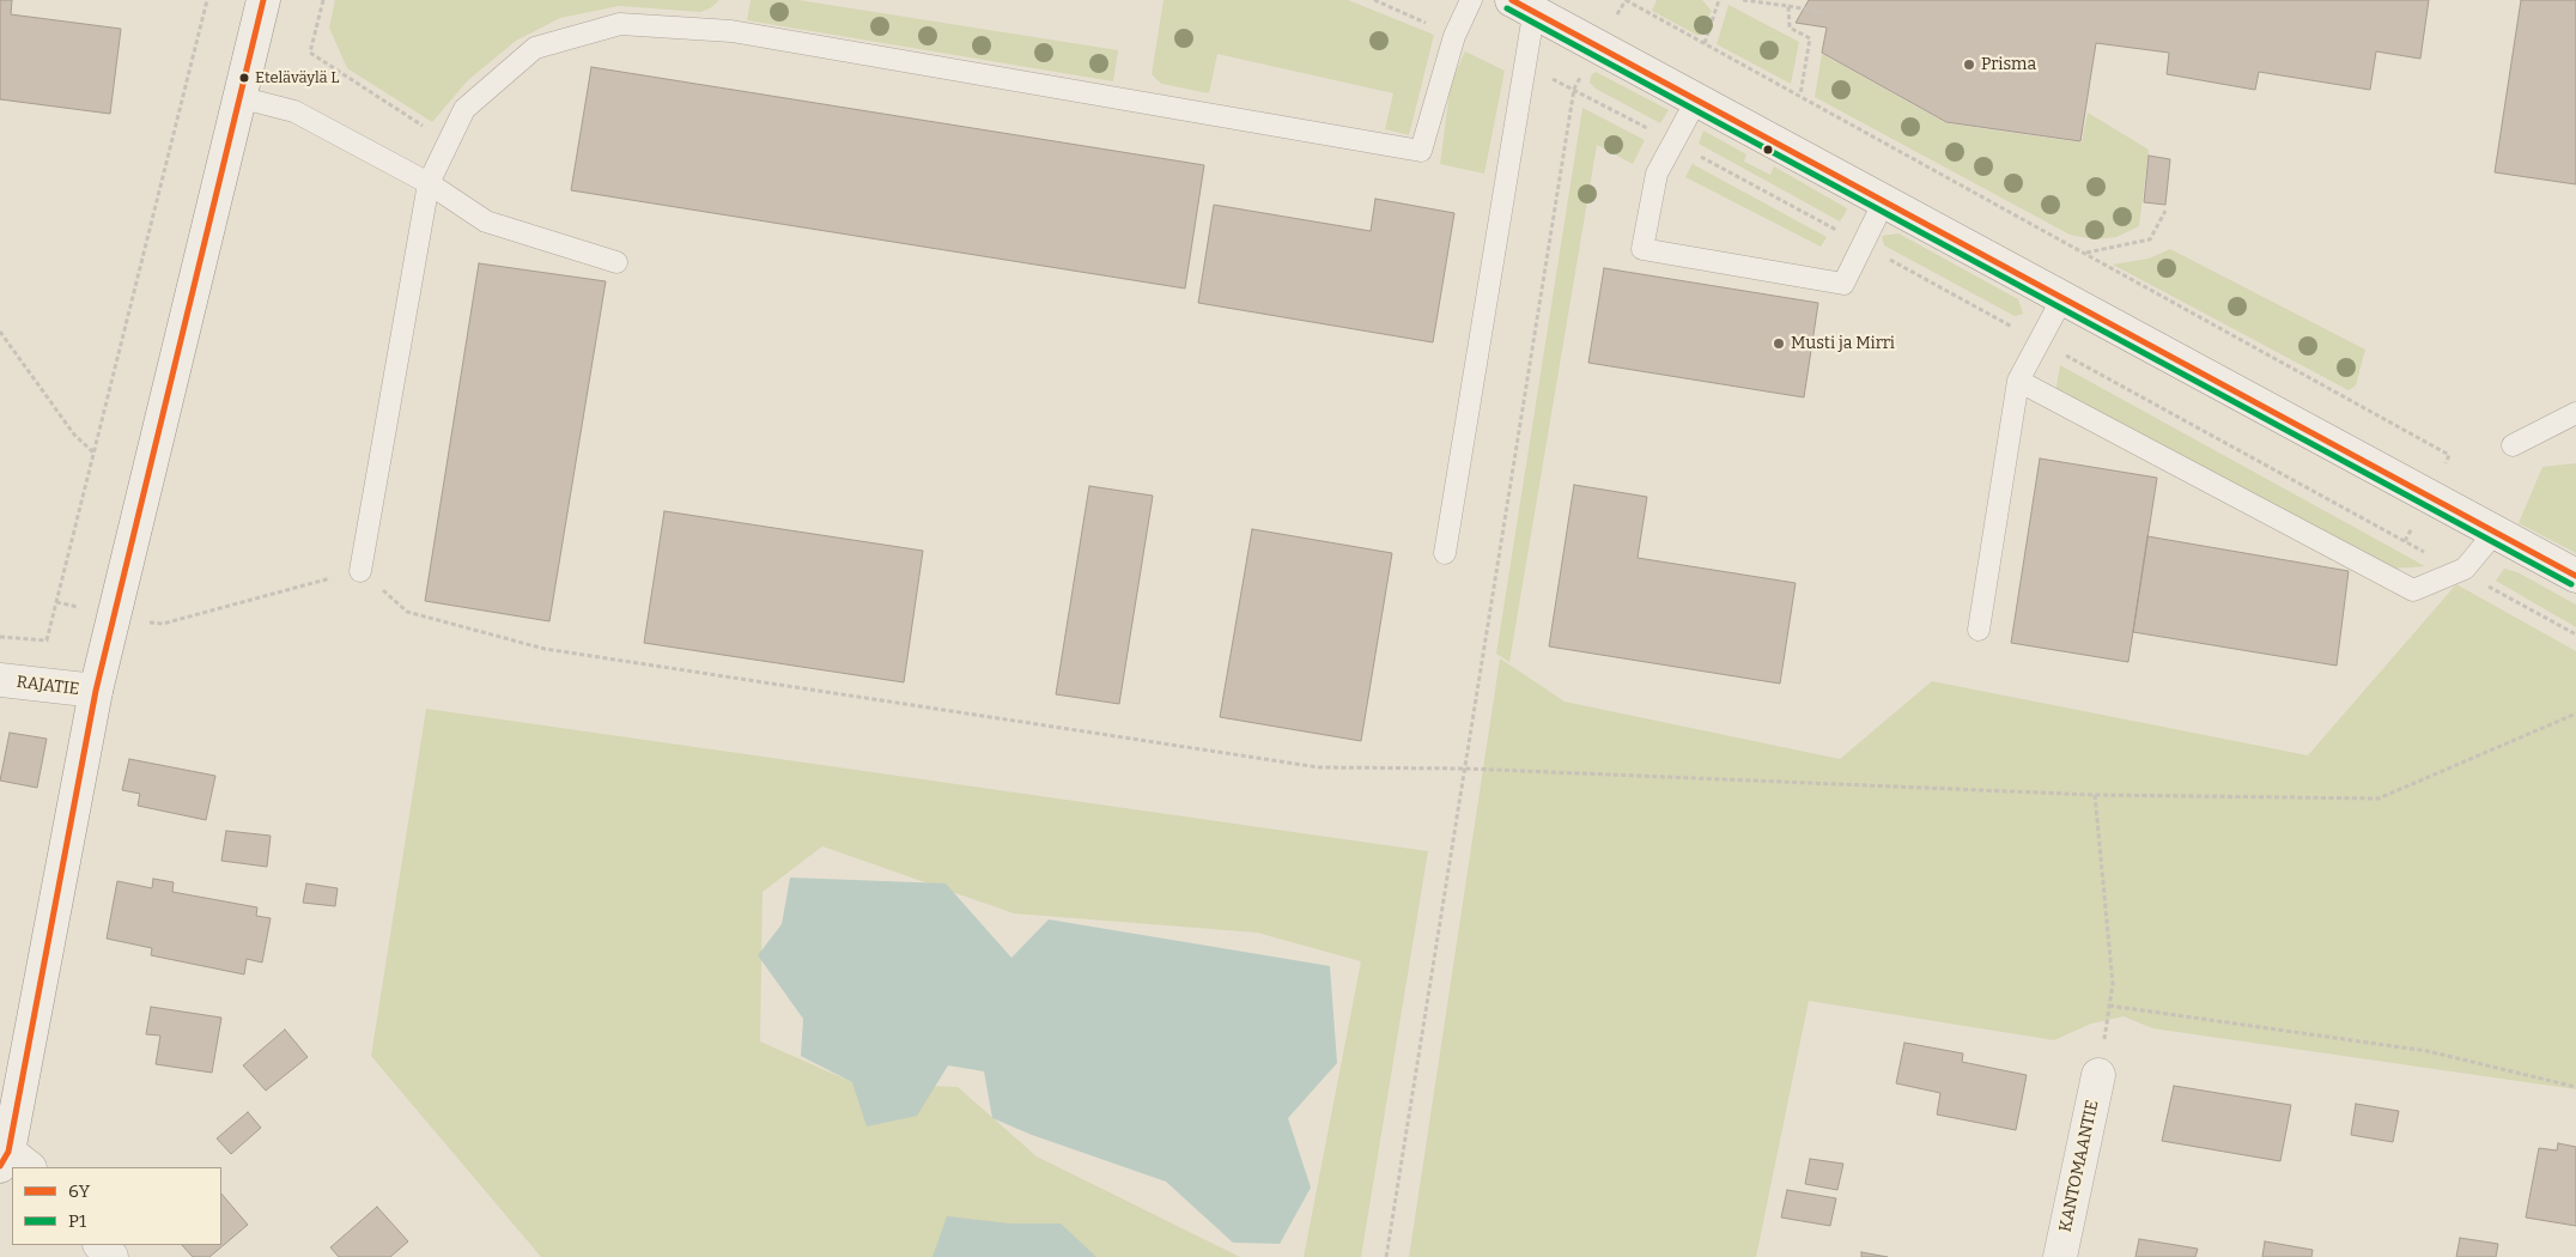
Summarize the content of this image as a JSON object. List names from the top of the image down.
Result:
{
  "streets": {
    "main road": ["RAJATIE", "KANTOMAANTIE"]
  },
  "places": ["Prisma", "Eteläväylä L", "Musti ja Mirri"],
  "lines": ["transit line 6Y", "transit line P1"],
  "legend": ["6Y", "P1"]
}
